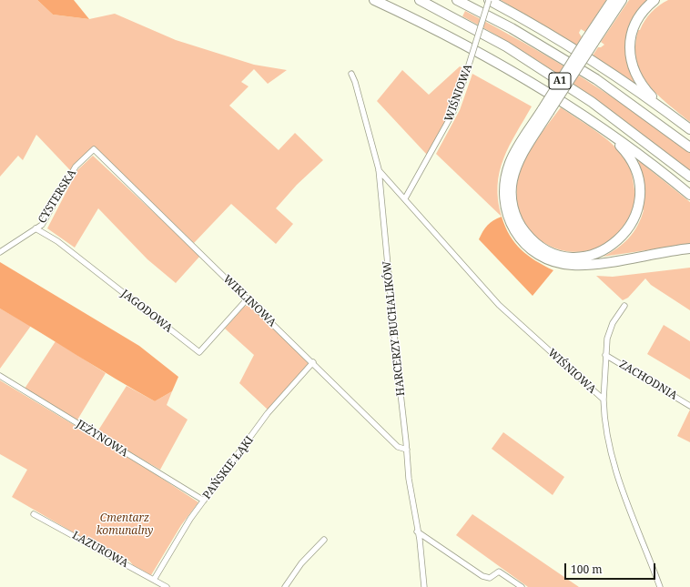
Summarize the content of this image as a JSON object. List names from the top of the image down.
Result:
{
  "streets": {
    "highway": ["A1"],
    "street": [
      "WIŚNIOWA",
      "CYSTERSKA",
      "WIKLINOWA",
      "JAGODOWA",
      "HARCERZY BUCHALIKÓW",
      "ZACHODNIA",
      "JEŻYNOWA",
      "PAŃSKIE ŁĄKI",
      "LAZUROWA"
    ]
  },
  "crossings": [
    ["WIŚNIOWA", "HARCERZY BUCHALIKÓW"],
    ["CYSTERSKA", "WIKLINOWA"],
    ["CYSTERSKA", "JAGODOWA"],
    ["WIKLINOWA", "JAGODOWA"],
    ["WIKLINOWA", "HARCERZY BUCHALIKÓW"],
    ["WIKLINOWA", "PAŃSKIE ŁĄKI"],
    ["JEŻYNOWA", "PAŃSKIE ŁĄKI"],
    ["PAŃSKIE ŁĄKI", "LAZUROWA"]
  ],
  "parks": ["Cmentarz komunalny"],
  "scale_bar": "100 m"
}
